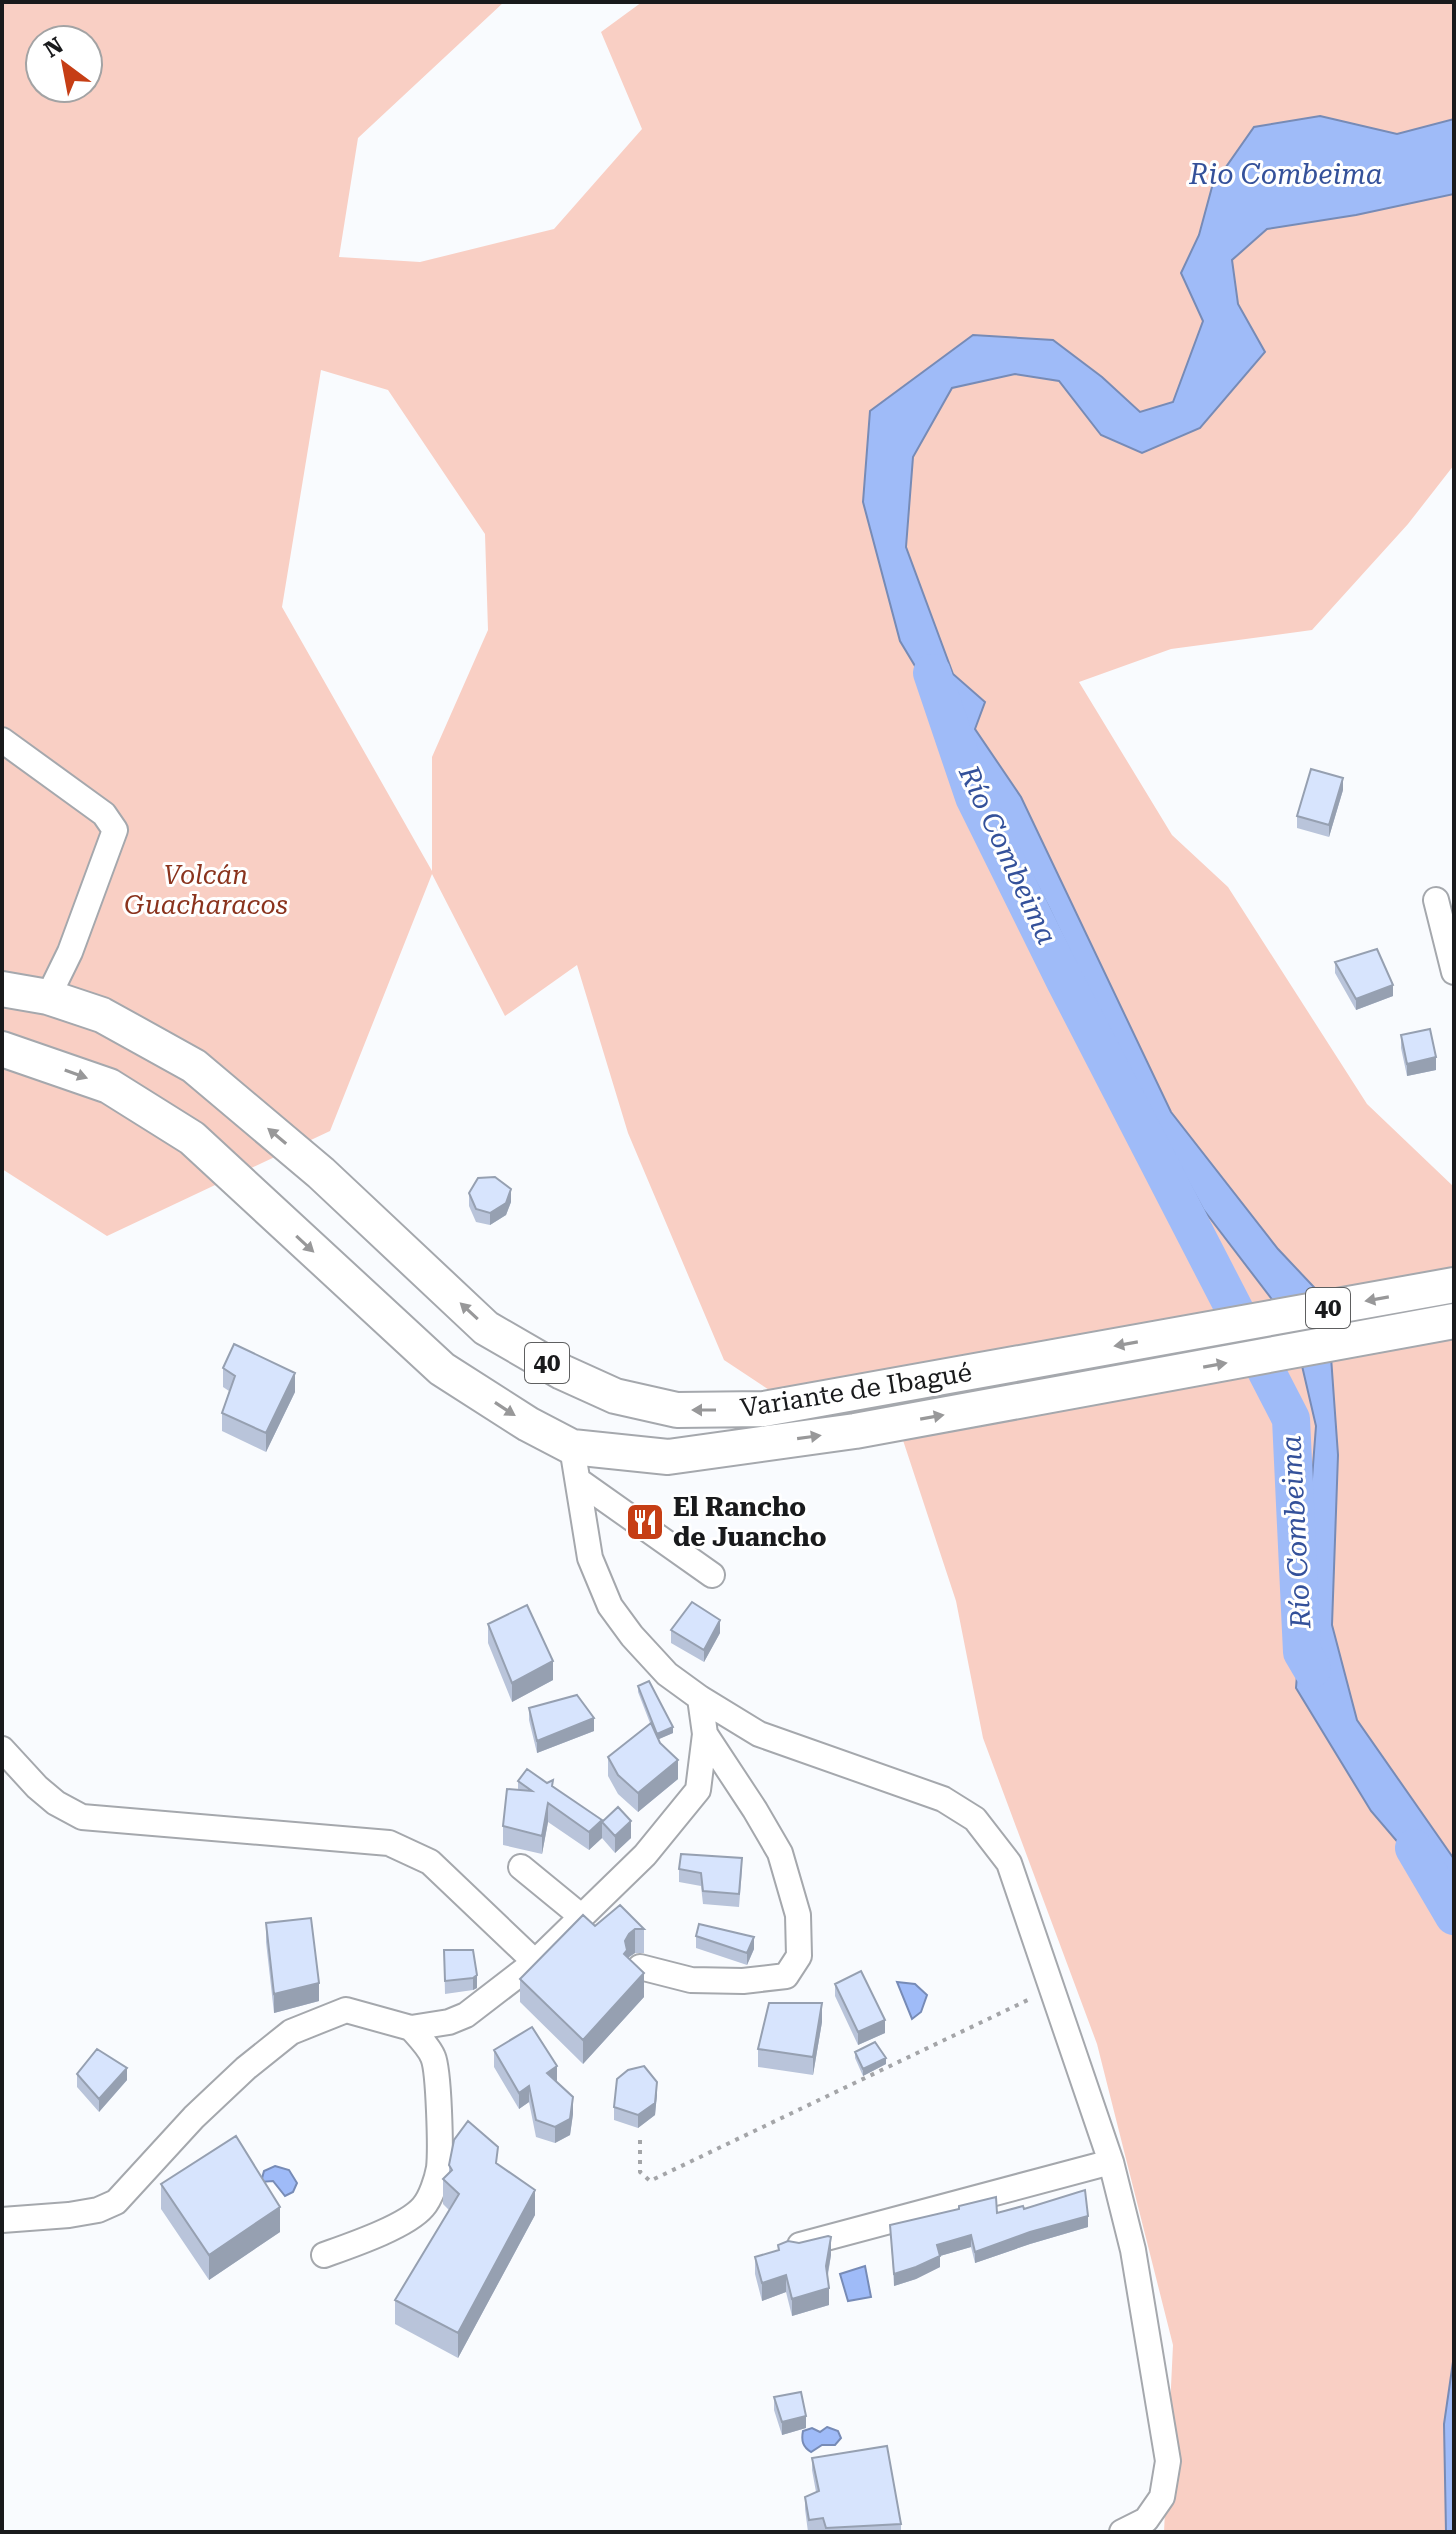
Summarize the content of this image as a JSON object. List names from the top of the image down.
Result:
{
  "streets": {
    "highway": ["40", "Variante de Ibagué"]
  },
  "water": ["Rio Combeima", "Río Combeima"],
  "parks": ["Volcán Guacharacos"],
  "places": {
    "restaurant": ["El Rancho de Juancho"]
  },
  "north": "top left"
}
